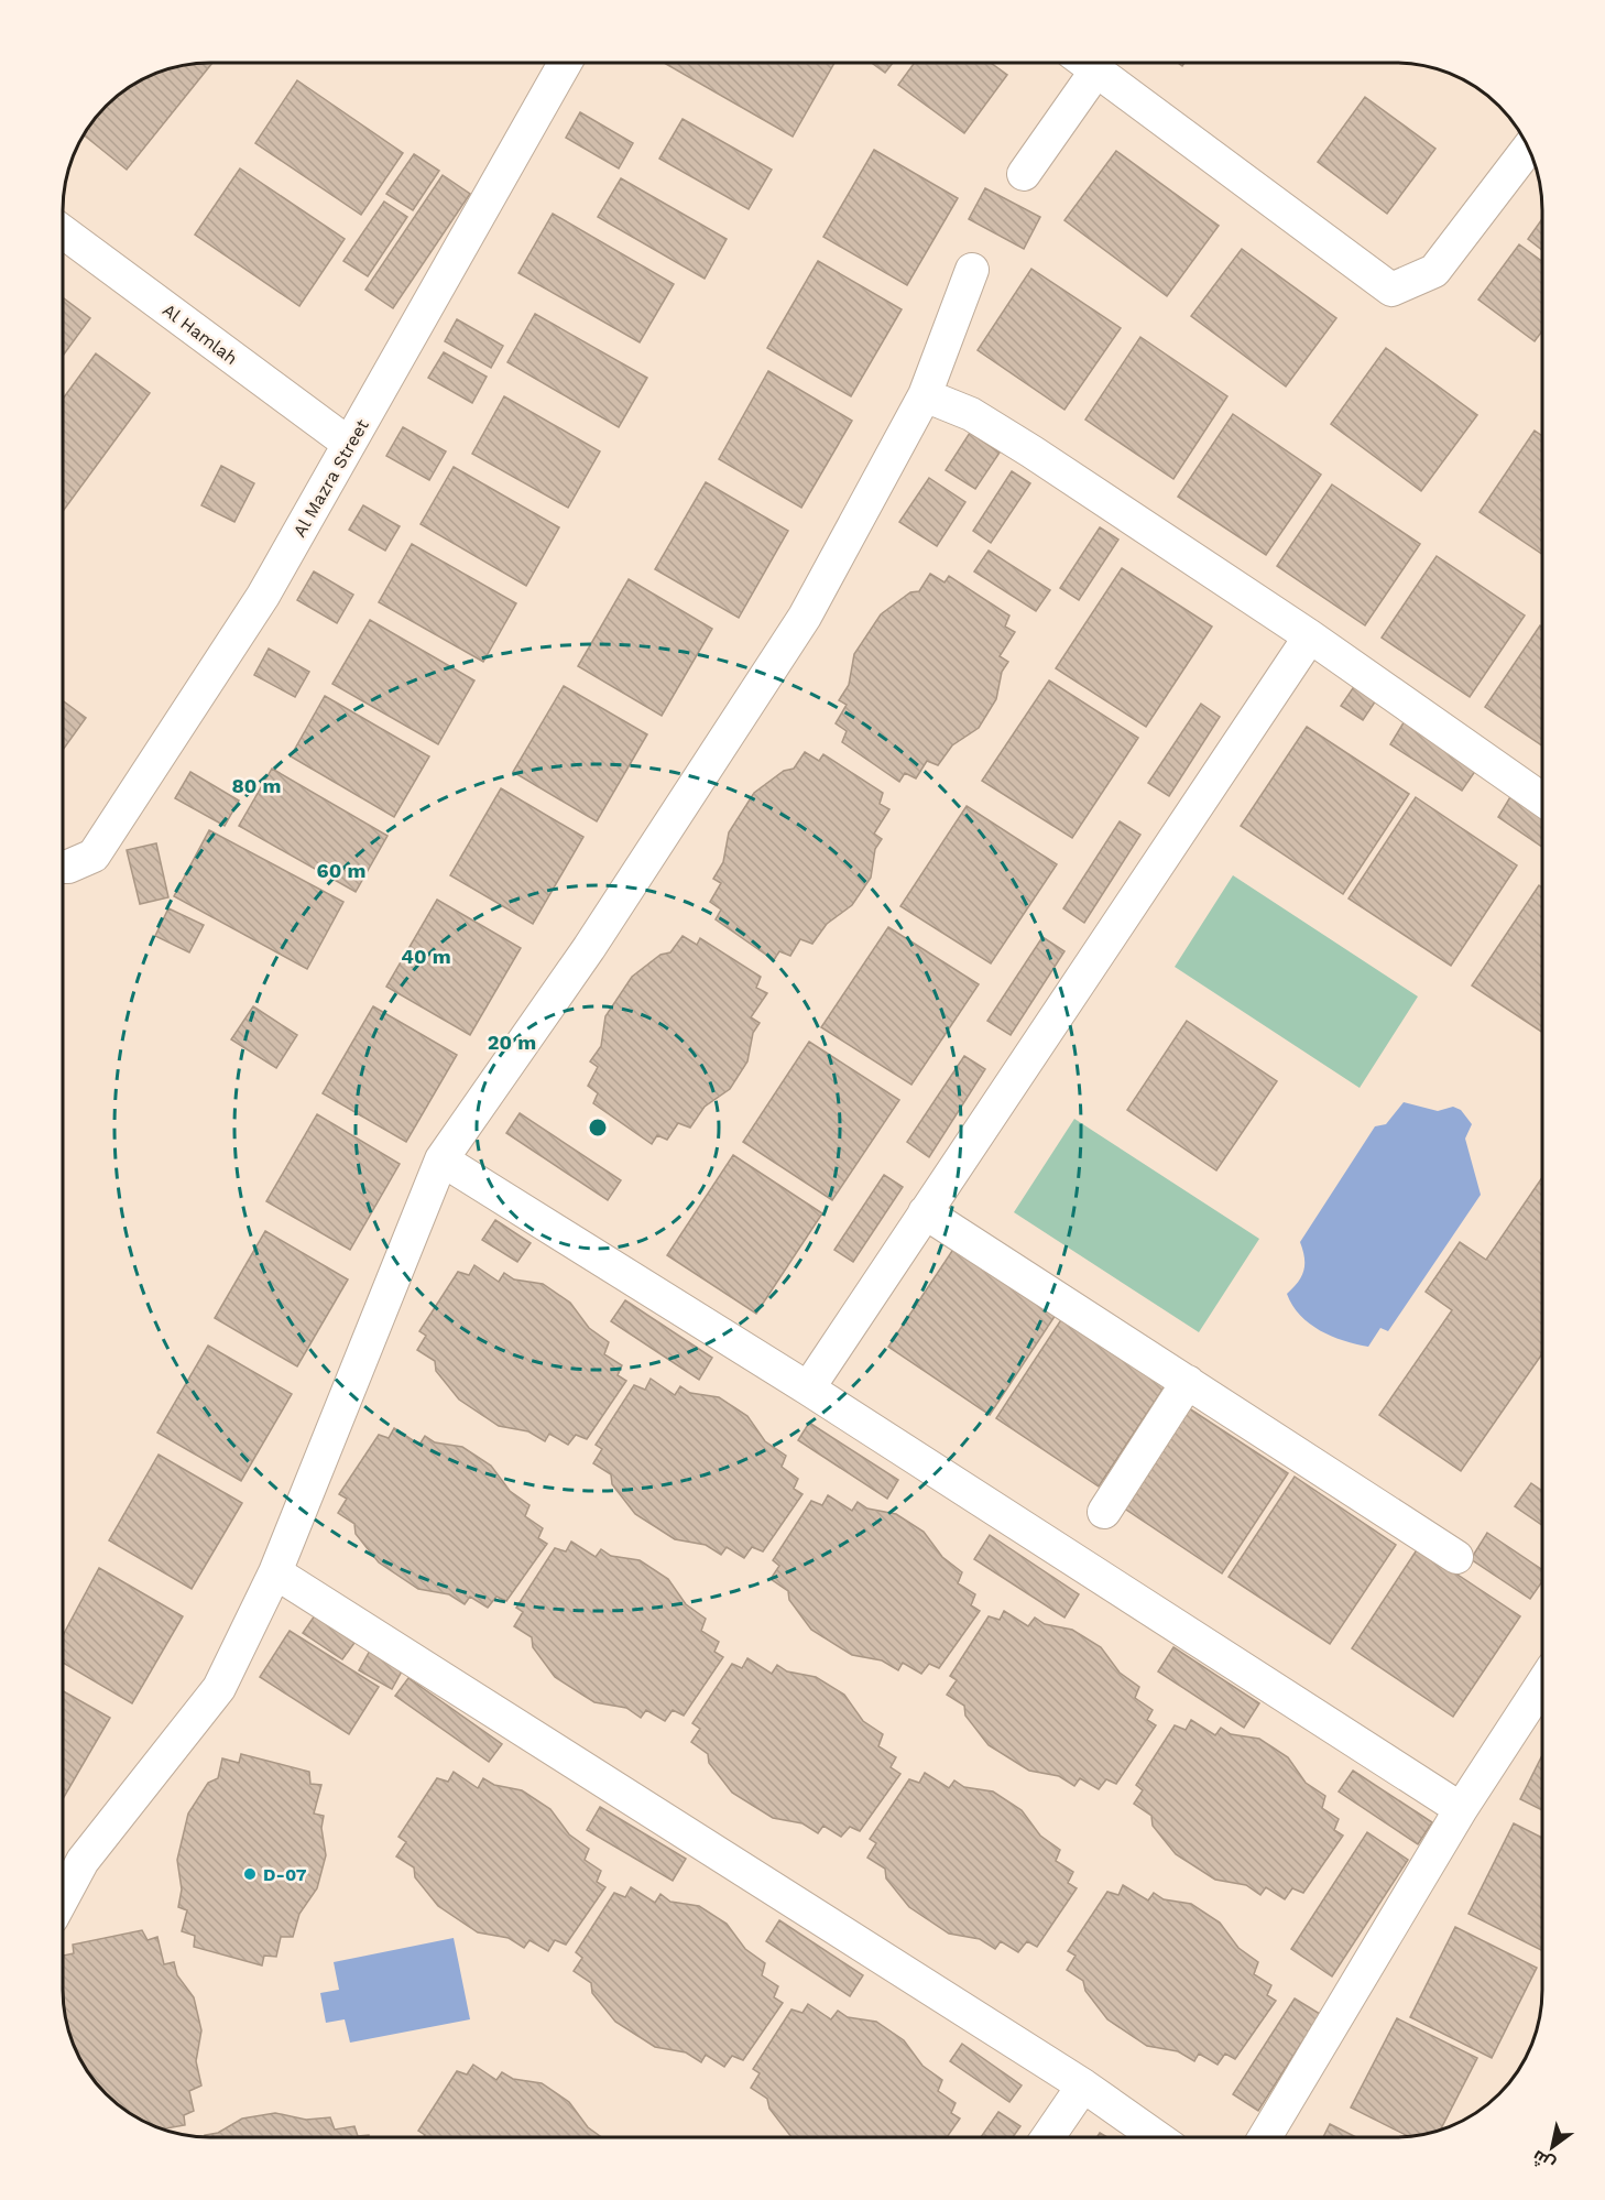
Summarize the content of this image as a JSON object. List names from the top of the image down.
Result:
{
  "streets": {
    "street": ["Al Hamlah", "Al Mazra Street"]
  },
  "crossings": [
    ["Al Hamlah", "Al Mazra Street"]
  ],
  "places": ["D-07"],
  "north": "bottom left",
  "rings": [
    "80 m",
    "60 m",
    "40 m",
    "20 m"
  ]
}
